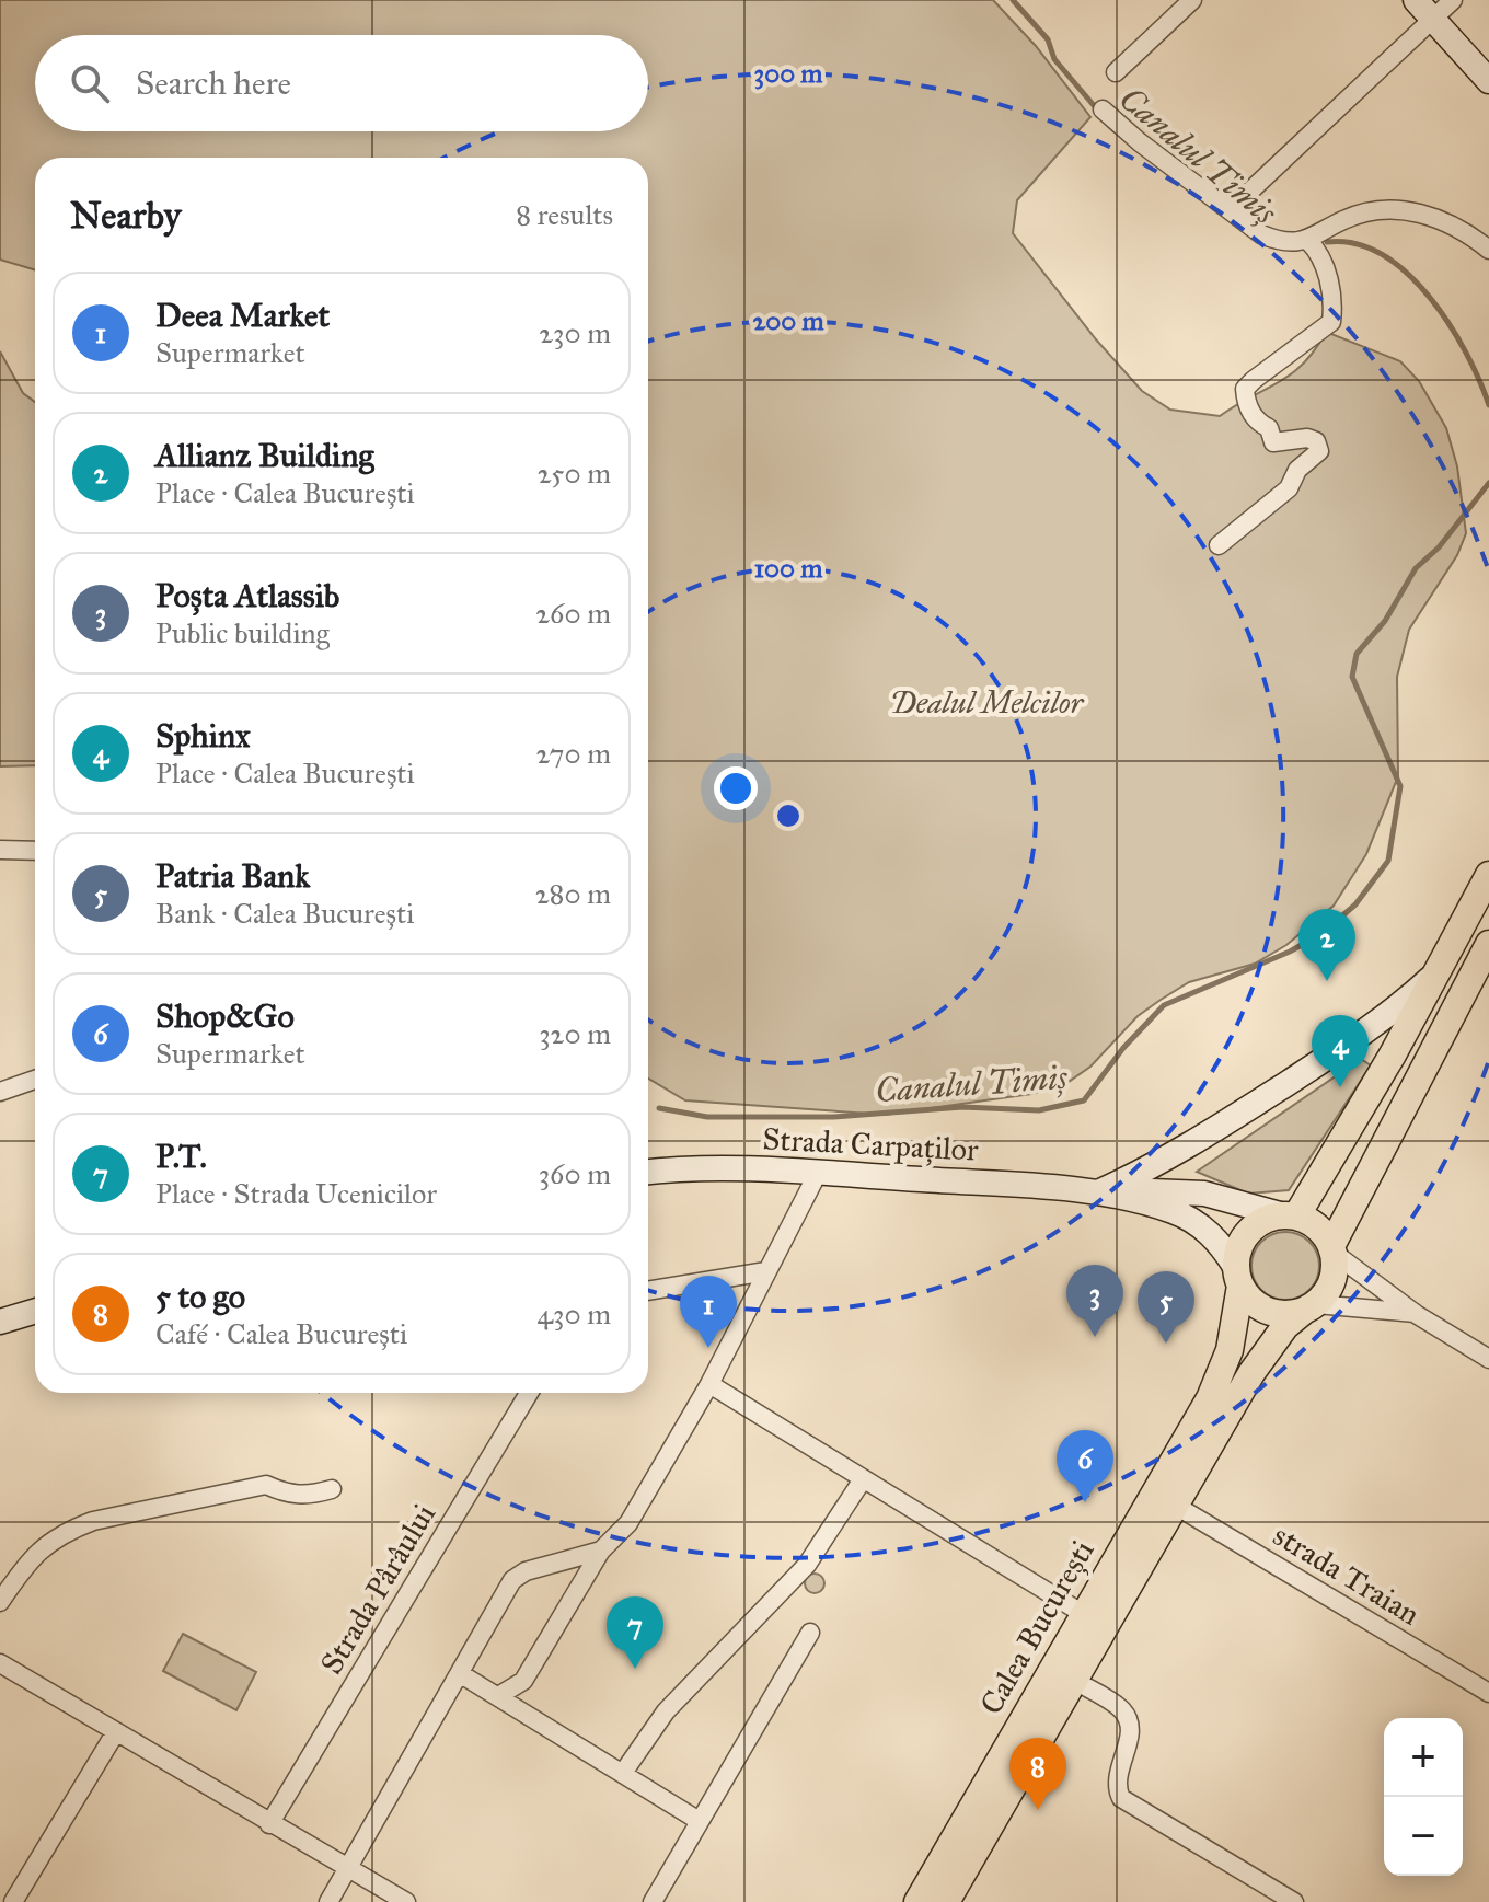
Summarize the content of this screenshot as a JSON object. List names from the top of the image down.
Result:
{
  "streets": {
    "main road": ["Strada Carpaților", "Calea București"],
    "street": ["strada Traian", "Strada Pârâului"]
  },
  "crossings": [
    ["Strada Carpaților", "Calea București"],
    ["strada Traian", "Calea București"]
  ],
  "water": ["Canalul Timiș"],
  "parks": ["Dealul Melcilor"],
  "page": {
    "search": "Search here",
    "heading": ["Nearby", "8 results"],
    "list": [
      {
        "mark": "1",
        "name": "Deea Market",
        "note": "Supermarket",
        "value": "230 m"
      },
      {
        "mark": "2",
        "name": "Allianz Building",
        "note": "Place · Calea București",
        "value": "250 m"
      },
      {
        "mark": "3",
        "name": "Poșta Atlassib",
        "note": "Public building",
        "value": "260 m"
      },
      {
        "mark": "4",
        "name": "Sphinx",
        "note": "Place · Calea București",
        "value": "270 m"
      },
      {
        "mark": "5",
        "name": "Patria Bank",
        "note": "Bank · Calea București",
        "value": "280 m"
      },
      {
        "mark": "6",
        "name": "Shop&Go",
        "note": "Supermarket",
        "value": "320 m"
      },
      {
        "mark": "7",
        "name": "P.T.",
        "note": "Place · Strada Ucenicilor",
        "value": "360 m"
      },
      {
        "mark": "8",
        "name": "5 to go",
        "note": "Café · Calea București",
        "value": "430 m"
      }
    ],
    "pins": [
      "2",
      "4",
      "3",
      "5",
      "1",
      "6",
      "7",
      "8"
    ],
    "map_buttons": ["+", "−"]
  },
  "rings": ["300 m", "200 m", "100 m"]
}
